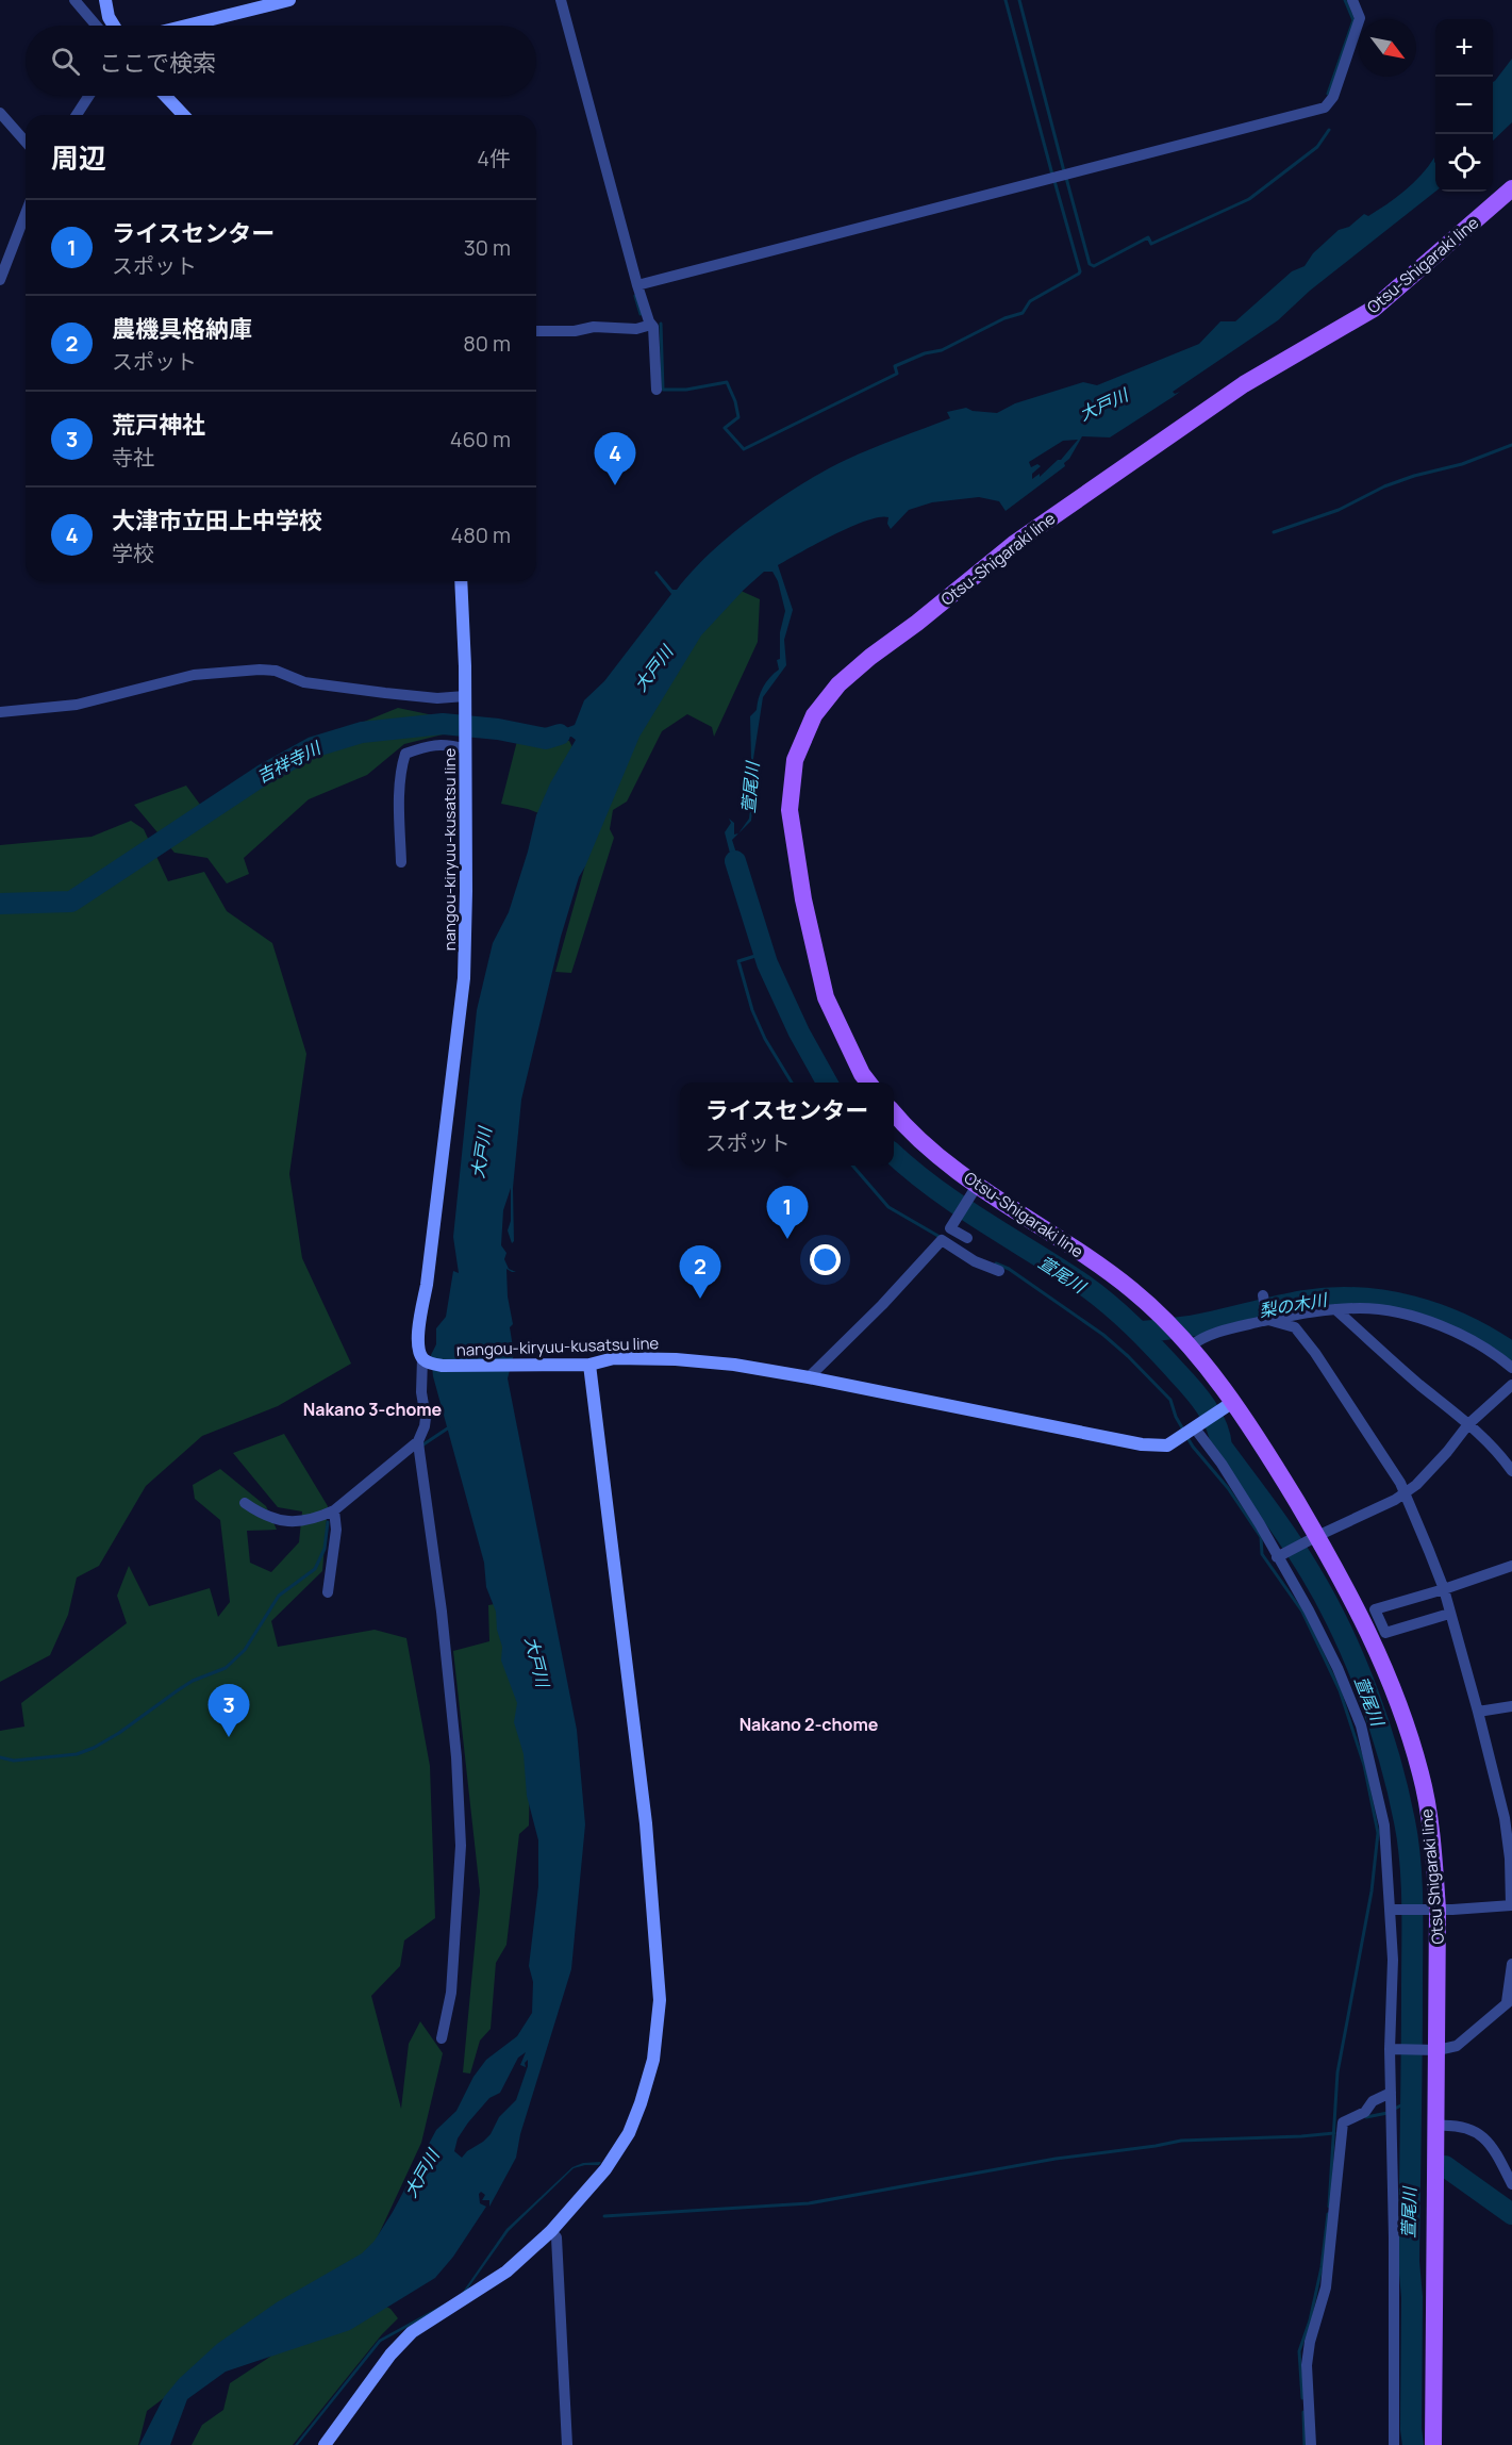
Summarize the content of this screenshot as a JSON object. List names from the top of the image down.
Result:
{
  "streets": {
    "main road": ["Otsu-Shigaraki line", "nangou-kiryuu-kusatsu line", "Otsu Shigaraki line"]
  },
  "crossings": [
    ["Otsu-Shigaraki line", "Otsu Shigaraki line"],
    ["nangou-kiryuu-kusatsu line", "Otsu Shigaraki line"]
  ],
  "districts": ["Nakano 3-chome", "Nakano 2-chome"],
  "water": [
    "大戸川",
    "吉祥寺川",
    "萱尾川",
    "梨の木川"
  ],
  "north": "bottom right",
  "page": {
    "map_buttons": ["+", "−"],
    "search": "ここで検索",
    "heading": ["周辺", "4件"],
    "list": [
      {
        "mark": "1",
        "name": "ライスセンター",
        "note": "スポット",
        "value": "30 m"
      },
      {
        "mark": "2",
        "name": "農機具格納庫",
        "note": "スポット",
        "value": "80 m"
      },
      {
        "mark": "3",
        "name": "荒戸神社",
        "note": "寺社",
        "value": "460 m"
      },
      {
        "mark": "4",
        "name": "大津市立田上中学校",
        "note": "学校",
        "value": "480 m"
      }
    ],
    "pins": [
      "4",
      "1",
      "2",
      "3"
    ],
    "popup": ["ライスセンター", "スポット"]
  }
}
